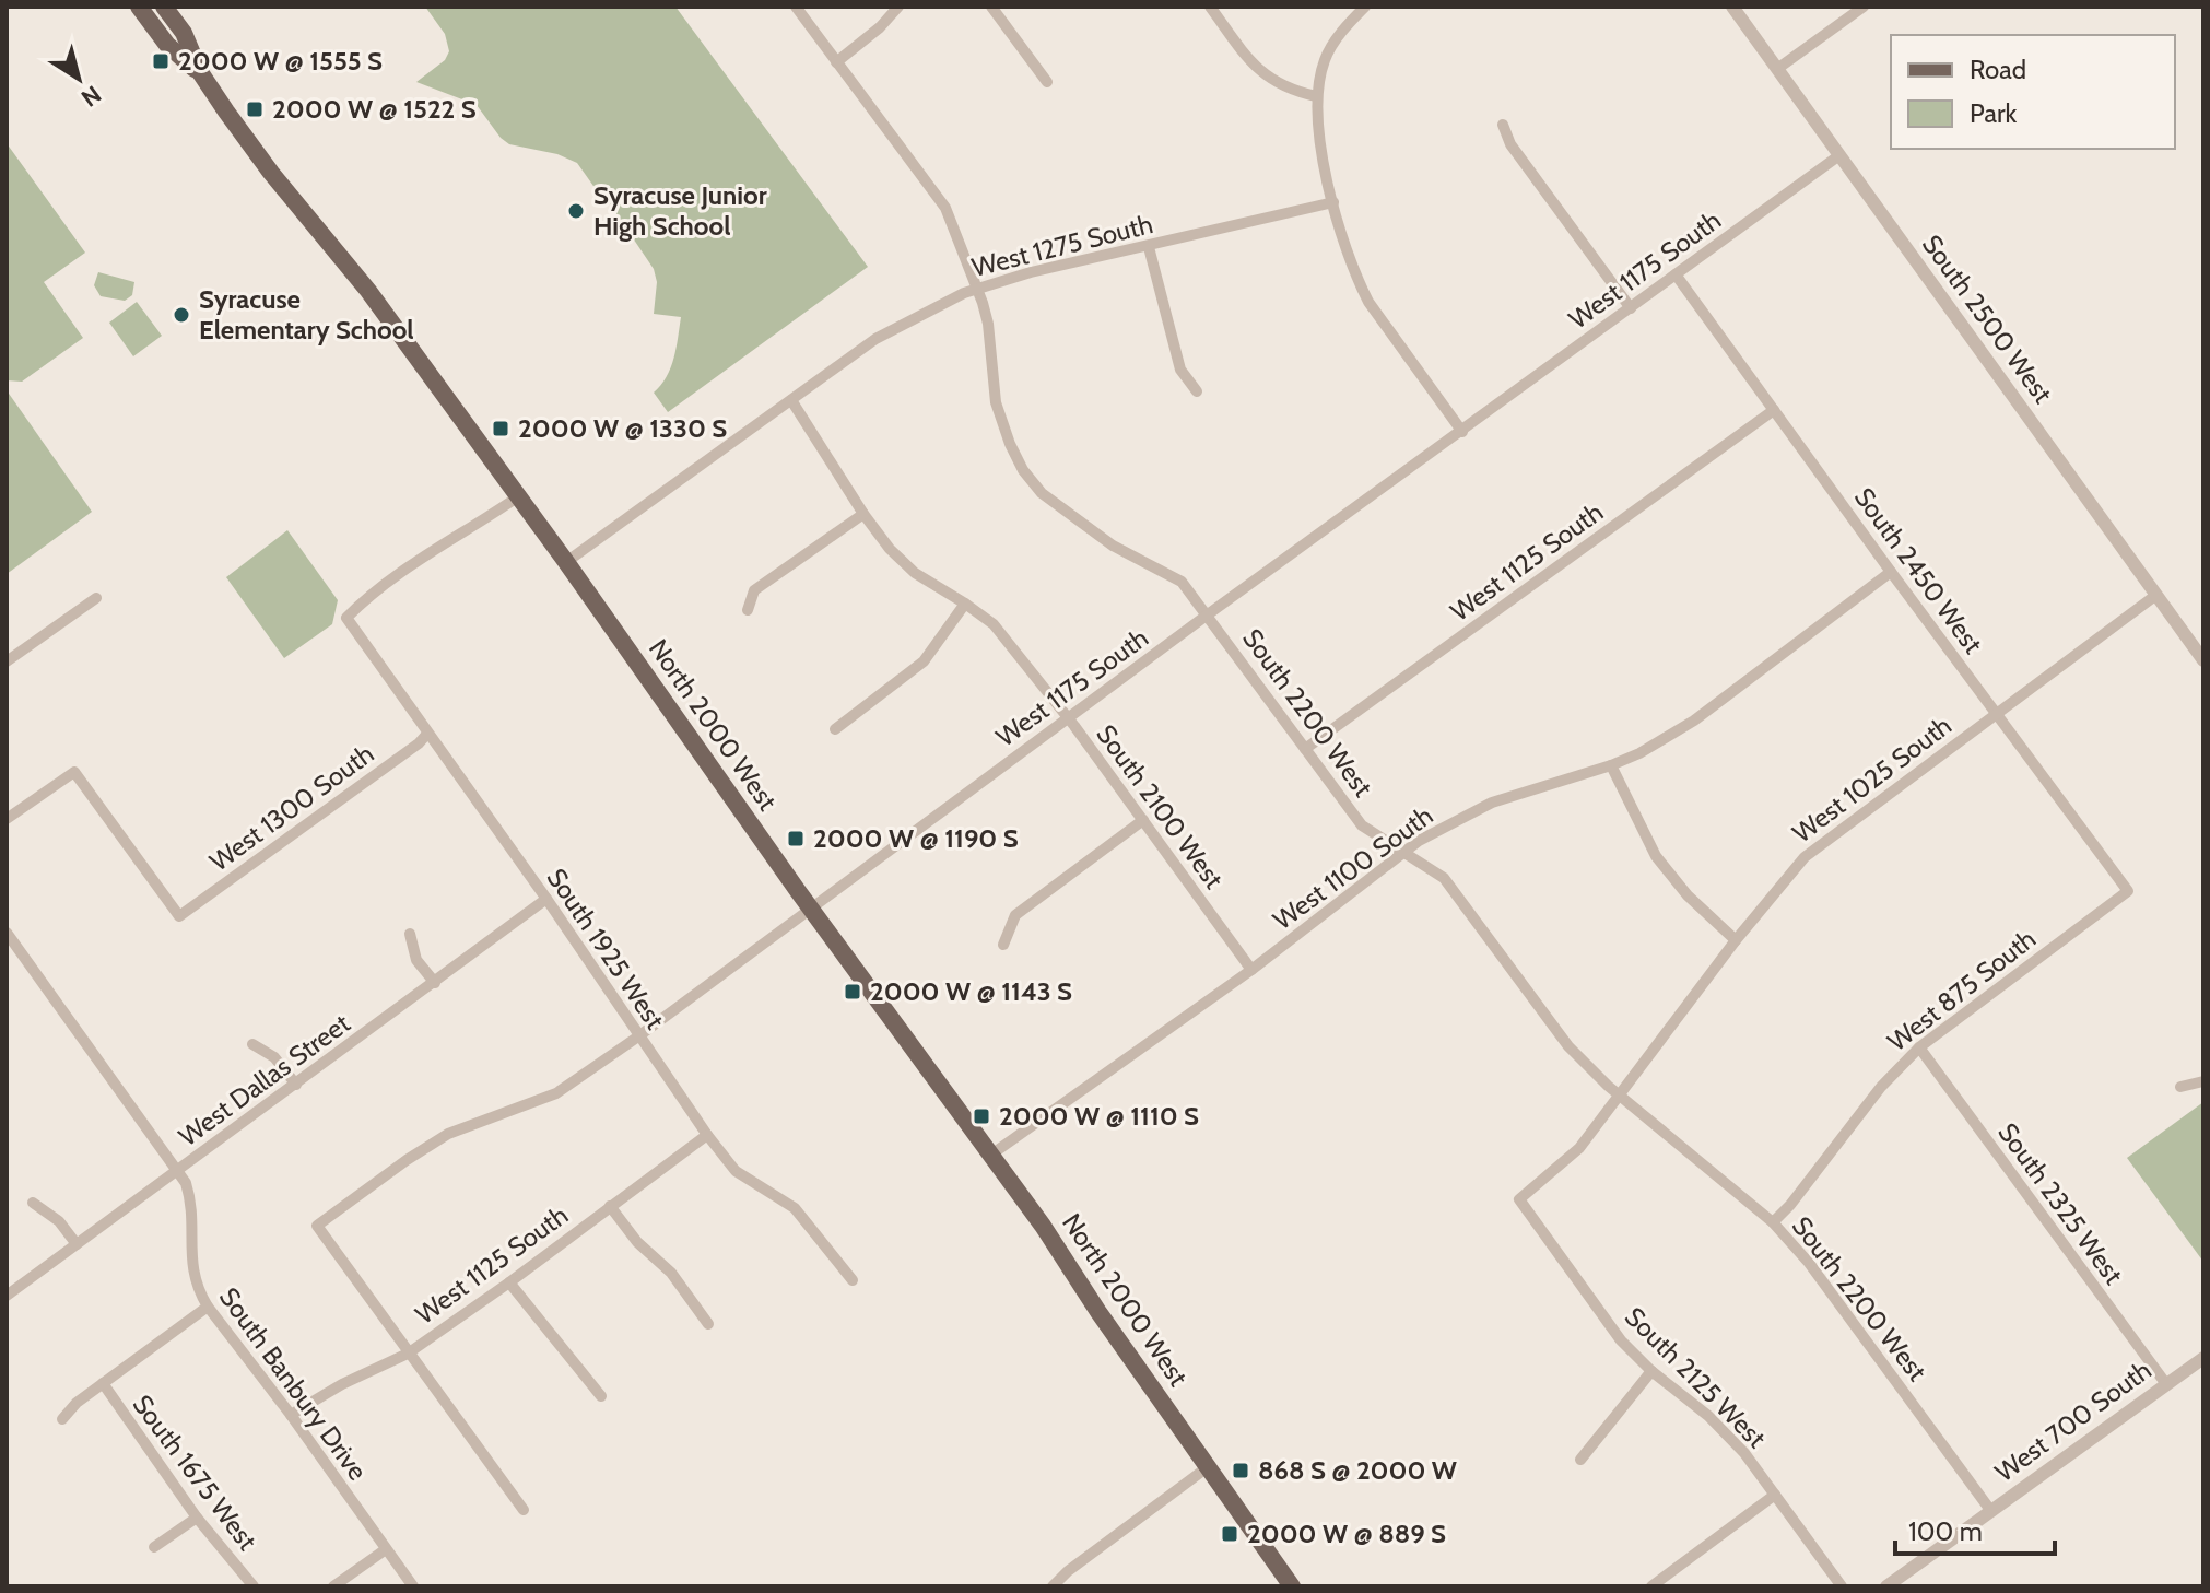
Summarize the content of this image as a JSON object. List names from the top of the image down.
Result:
{
  "streets": {
    "main road": ["North 2000 West"],
    "street": [
      "West 1275 South",
      "West 1175 South",
      "South 2500 West",
      "West 1125 South",
      "South 2450 West",
      "South 2200 West",
      "West 1025 South",
      "South 2100 West",
      "West 1300 South",
      "West 1100 South",
      "South 1925 West",
      "West 875 South",
      "West Dallas Street",
      "South 2325 West",
      "South 2125 West",
      "South Banbury Drive",
      "West 700 South",
      "South 1675 West"
    ]
  },
  "crossings": [
    ["West 1275 South", "South 2200 West"],
    ["West 1275 South", "North 2000 West"],
    ["West 1275 South", "South 2100 West"],
    ["West 1175 South", "South 2500 West"],
    ["West 1175 South", "West 1125 South"],
    ["West 1175 South", "South 2450 West"],
    ["West 1175 South", "South 2200 West"],
    ["West 1175 South", "North 2000 West"],
    ["West 1175 South", "South 2100 West"],
    ["West 1175 South", "South 1925 West"],
    ["South 2500 West", "West 1025 South"],
    ["West 1125 South", "South 2450 West"],
    ["West 1125 South", "South 2200 West"],
    ["West 1125 South", "South 1925 West"],
    ["West 1125 South", "South Banbury Drive"],
    ["South 2450 West", "West 1025 South"],
    ["South 2450 West", "West 1100 South"],
    ["South 2450 West", "West 875 South"],
    ["South 2200 West", "West 1025 South"],
    ["South 2200 West", "West 1100 South"],
    ["South 2200 West", "West 875 South"],
    ["South 2200 West", "West 700 South"],
    ["North 2000 West", "West 1100 South"],
    ["North 2000 West", "South 1925 West"],
    ["West 1025 South", "South 2125 West"],
    ["South 2100 West", "West 1100 South"],
    ["West 1300 South", "South 1925 West"],
    ["South 1925 West", "West Dallas Street"],
    ["West 875 South", "South 2325 West"],
    ["West Dallas Street", "South Banbury Drive"],
    ["South 2325 West", "West 700 South"]
  ],
  "places": {
    "transit": [
      "2000 W @ 1555 S",
      "2000 W @ 1522 S",
      "2000 W @ 1330 S",
      "2000 W @ 1190 S",
      "2000 W @ 1143 S",
      "2000 W @ 1110 S",
      "868 S @ 2000 W",
      "2000 W @ 889 S"
    ],
    "other": ["Syracuse Junior High School", "Syracuse Elementary School"]
  },
  "legend": ["Road", "Park"],
  "scale_bar": "100 m",
  "north": "bottom right"
}
